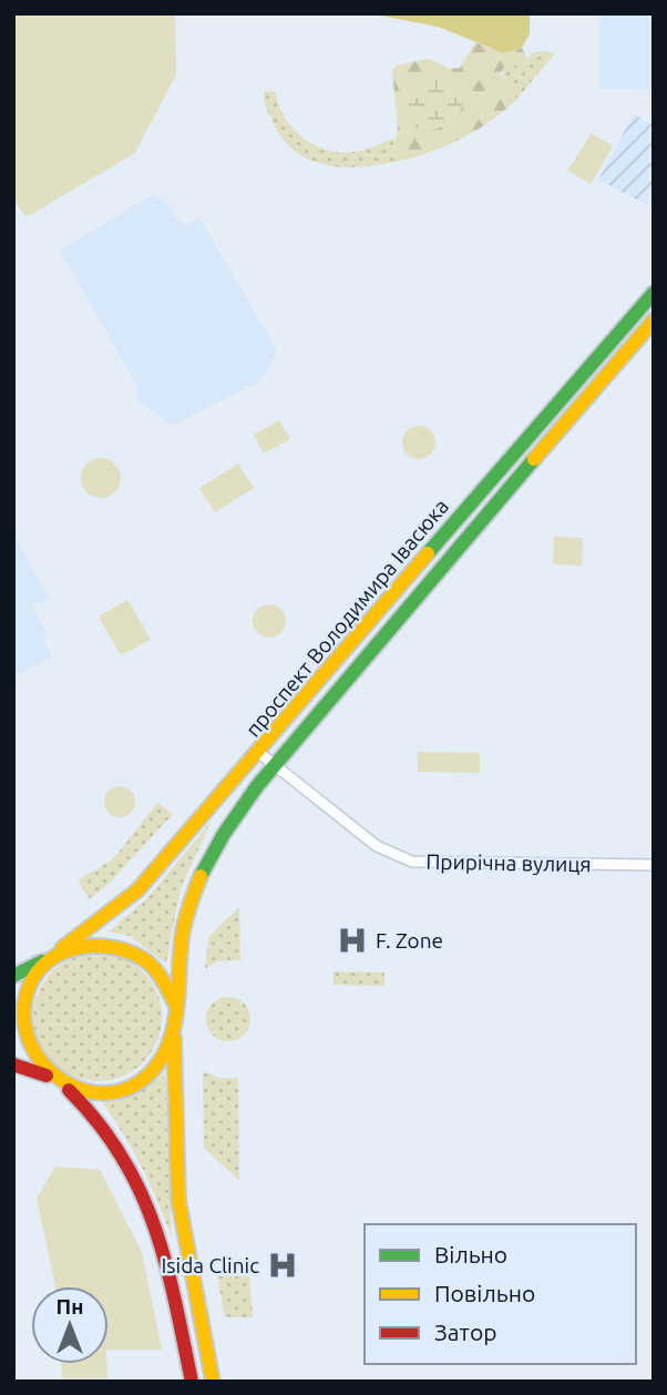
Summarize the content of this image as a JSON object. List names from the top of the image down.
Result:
{
  "streets": {
    "main road": ["проспект Володимира Івасюка"],
    "street": ["Прирічна вулиця"]
  },
  "crossings": [
    ["проспект Володимира Івасюка", "Прирічна вулиця"]
  ],
  "places": {
    "hospital": ["F. Zone", "Isida Clinic"]
  },
  "legend": ["Вільно", "Повільно", "Затор"],
  "north": "top"
}
